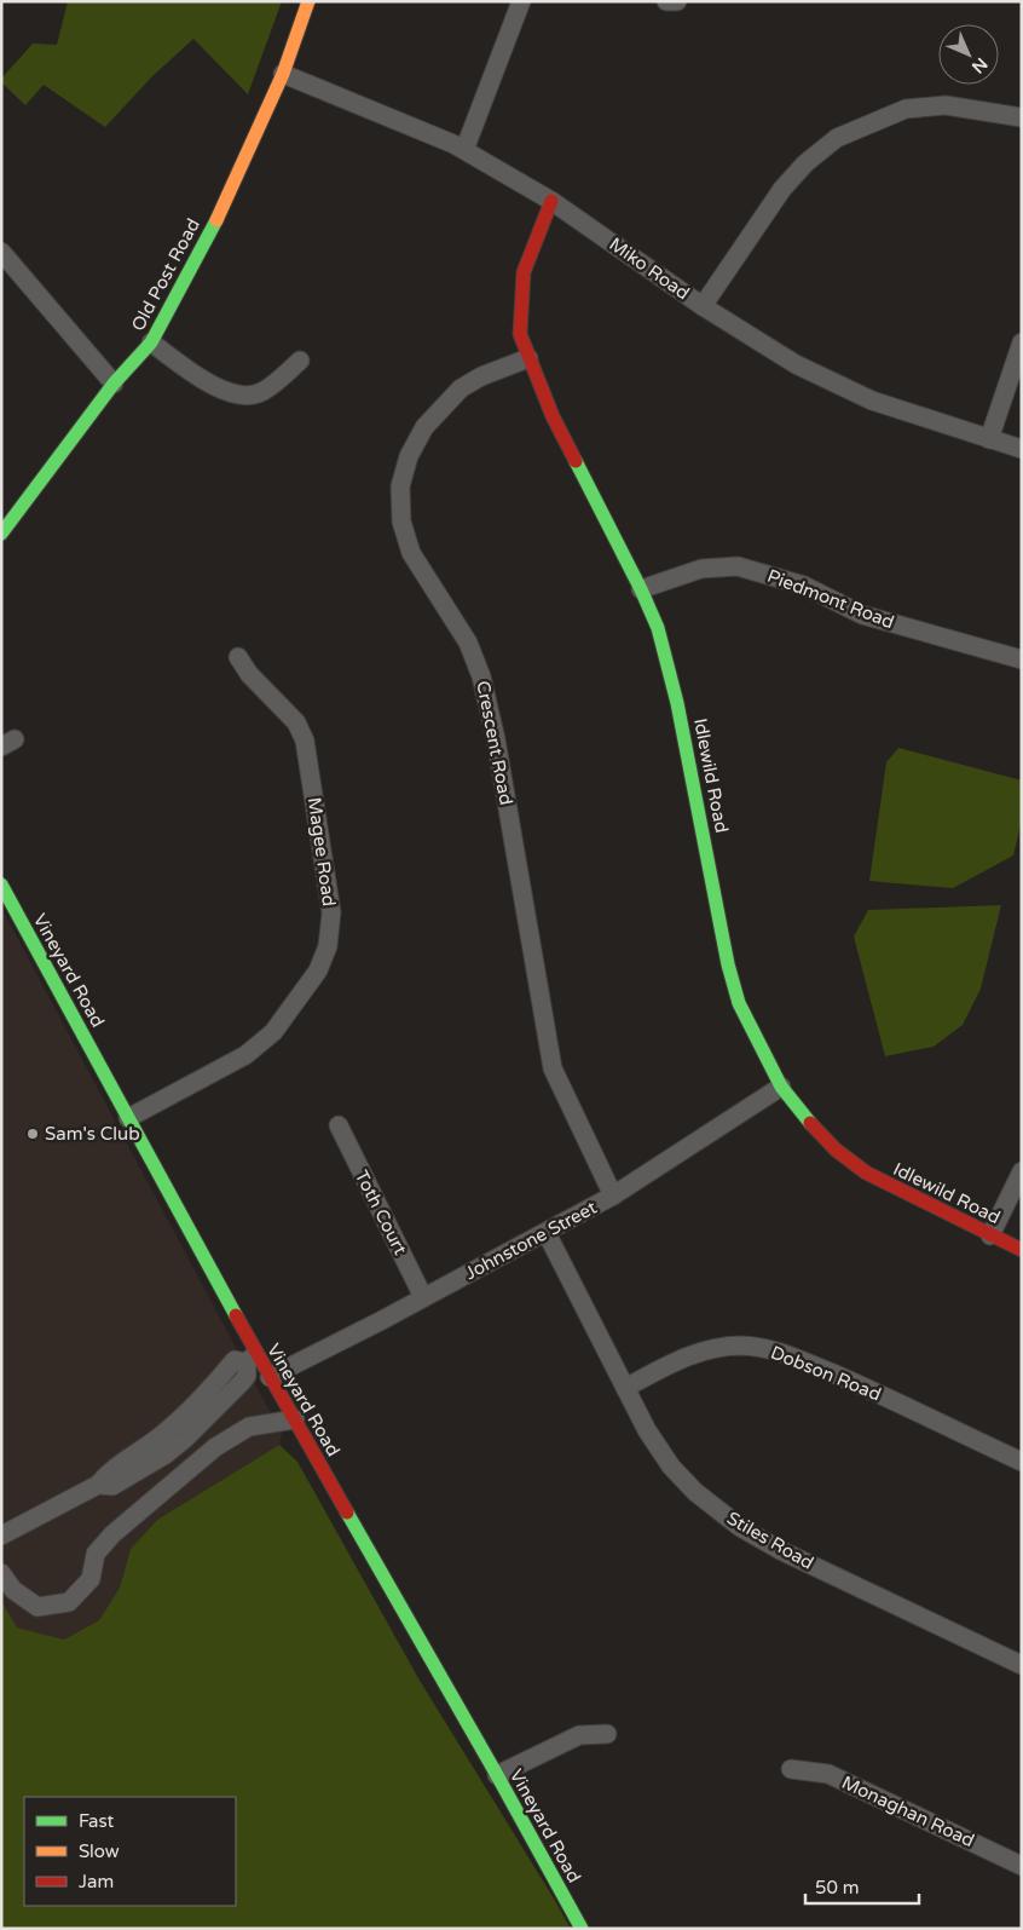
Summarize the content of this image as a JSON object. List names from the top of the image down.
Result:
{
  "streets": {
    "street": [
      "Miko Road",
      "Old Post Road",
      "Piedmont Road",
      "Crescent Road",
      "Idlewild Road",
      "Magee Road",
      "Vineyard Road",
      "Toth Court",
      "Johnstone Street",
      "Dobson Road",
      "Stiles Road",
      "Monaghan Road"
    ]
  },
  "crossings": [
    ["Miko Road", "Old Post Road"],
    ["Miko Road", "Idlewild Road"],
    ["Piedmont Road", "Idlewild Road"],
    ["Crescent Road", "Idlewild Road"],
    ["Crescent Road", "Johnstone Street"],
    ["Idlewild Road", "Johnstone Street"],
    ["Magee Road", "Vineyard Road"],
    ["Vineyard Road", "Johnstone Street"],
    ["Toth Court", "Johnstone Street"],
    ["Johnstone Street", "Stiles Road"],
    ["Dobson Road", "Stiles Road"]
  ],
  "places": ["Sam's Club"],
  "legend": ["Fast", "Slow", "Jam"],
  "scale_bar": "50 m",
  "north": "bottom right"
}
